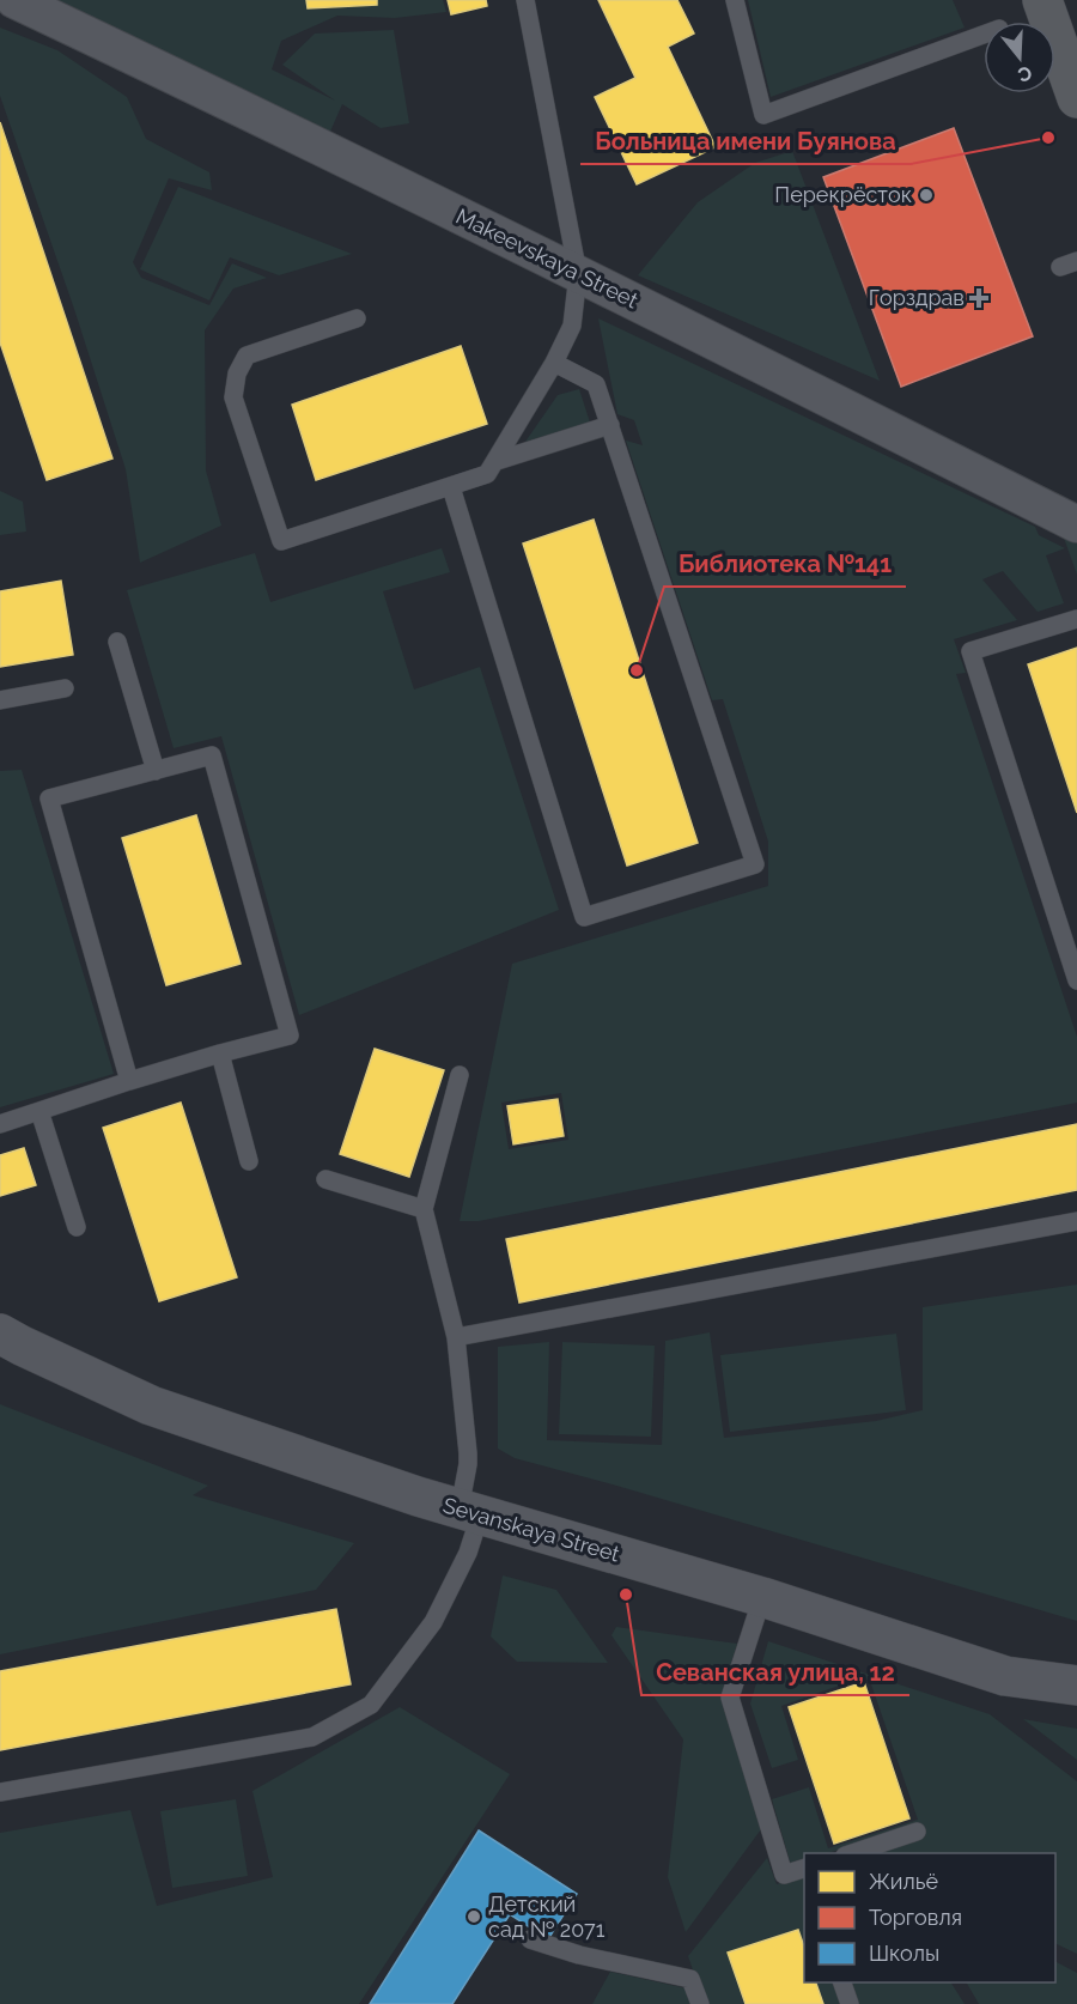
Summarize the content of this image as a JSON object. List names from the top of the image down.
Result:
{
  "streets": {
    "street": ["Makeevskaya Street", "Sevanskaya Street"]
  },
  "places": {
    "other": [
      "Больница имени Буянова",
      "Перекрёсток",
      "Библиотека №141",
      "Севанская улица, 12",
      "Детский сад № 2071"
    ],
    "health": ["Горздрав"]
  },
  "legend": ["Жильё", "Торговля", "Школы"],
  "north": "bottom"
}
